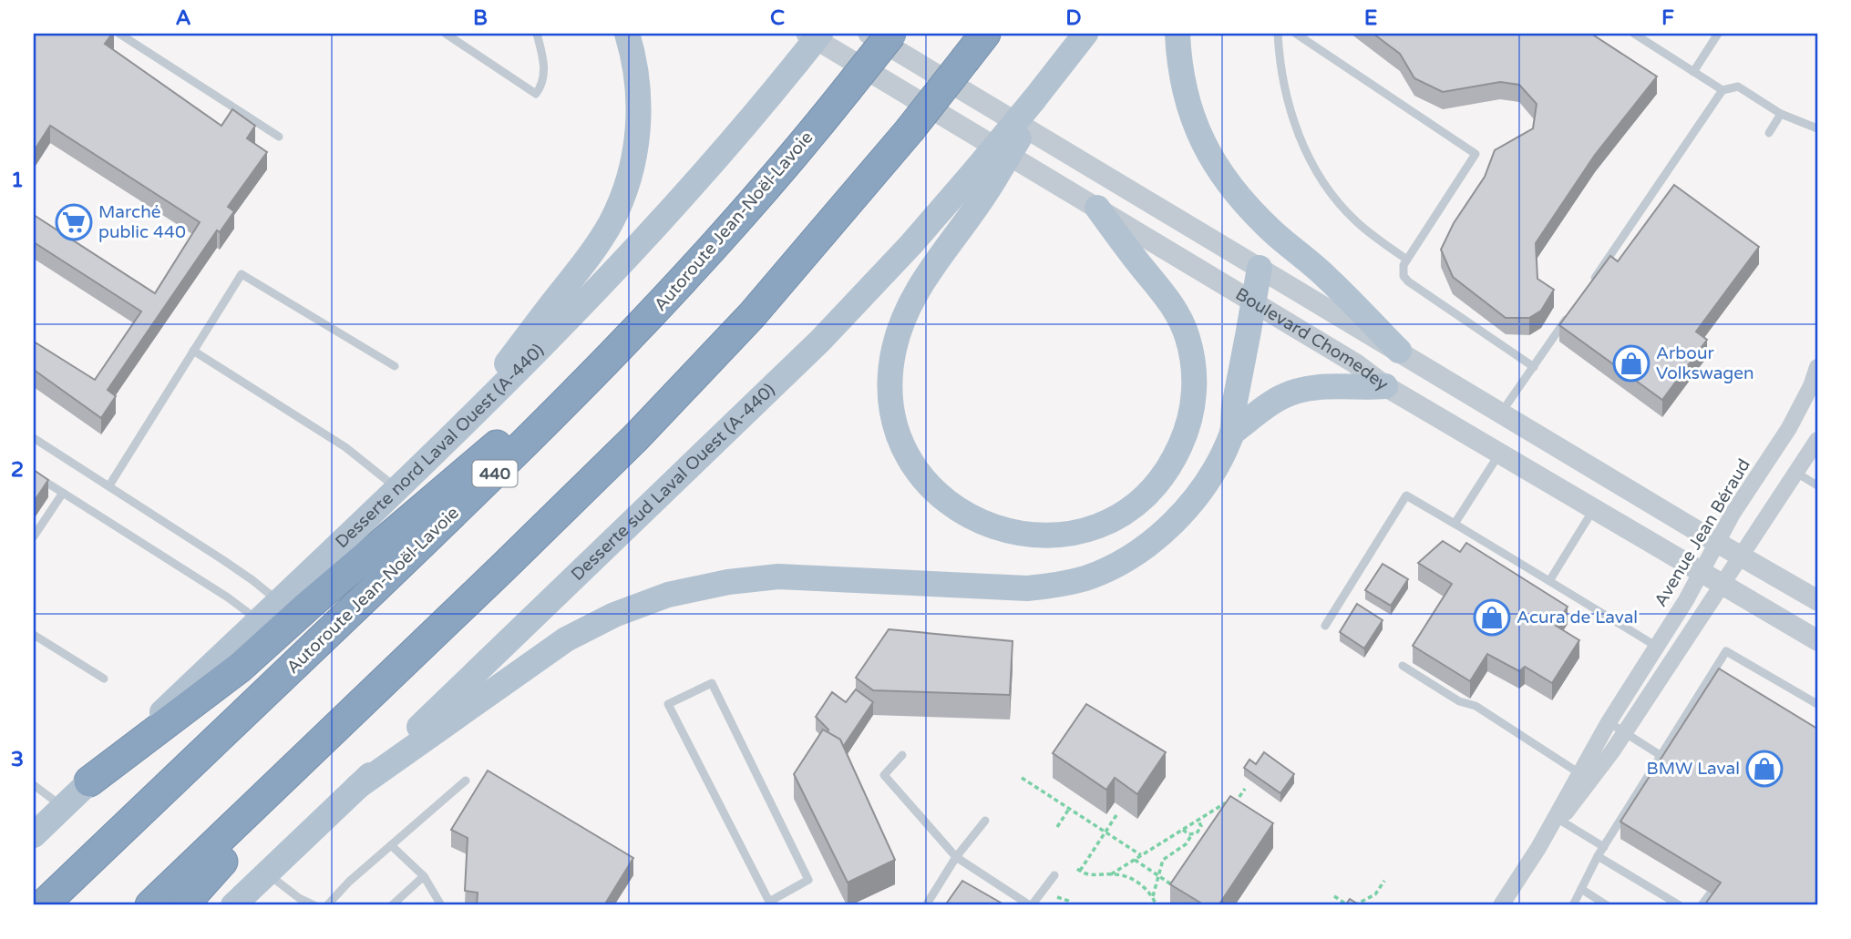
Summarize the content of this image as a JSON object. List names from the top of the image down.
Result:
{
  "streets": {
    "highway": ["Autoroute Jean-Noël-Lavoie", "440"],
    "main road": ["Desserte nord Laval Ouest (A-440)", "Desserte sud Laval Ouest (A-440)"],
    "street": ["Boulevard Chomedey", "Avenue Jean Béraud"]
  },
  "crossings": [
    ["Boulevard Chomedey", "Avenue Jean Béraud"]
  ],
  "places": {
    "supermarket": ["Marché public 440"],
    "shop": ["Arbour Volkswagen", "Acura de Laval", "BMW Laval"]
  },
  "grid": {
    "columns": [
      "A",
      "B",
      "C",
      "D",
      "E",
      "F"
    ],
    "rows": ["1", "2", "3"]
  }
}
